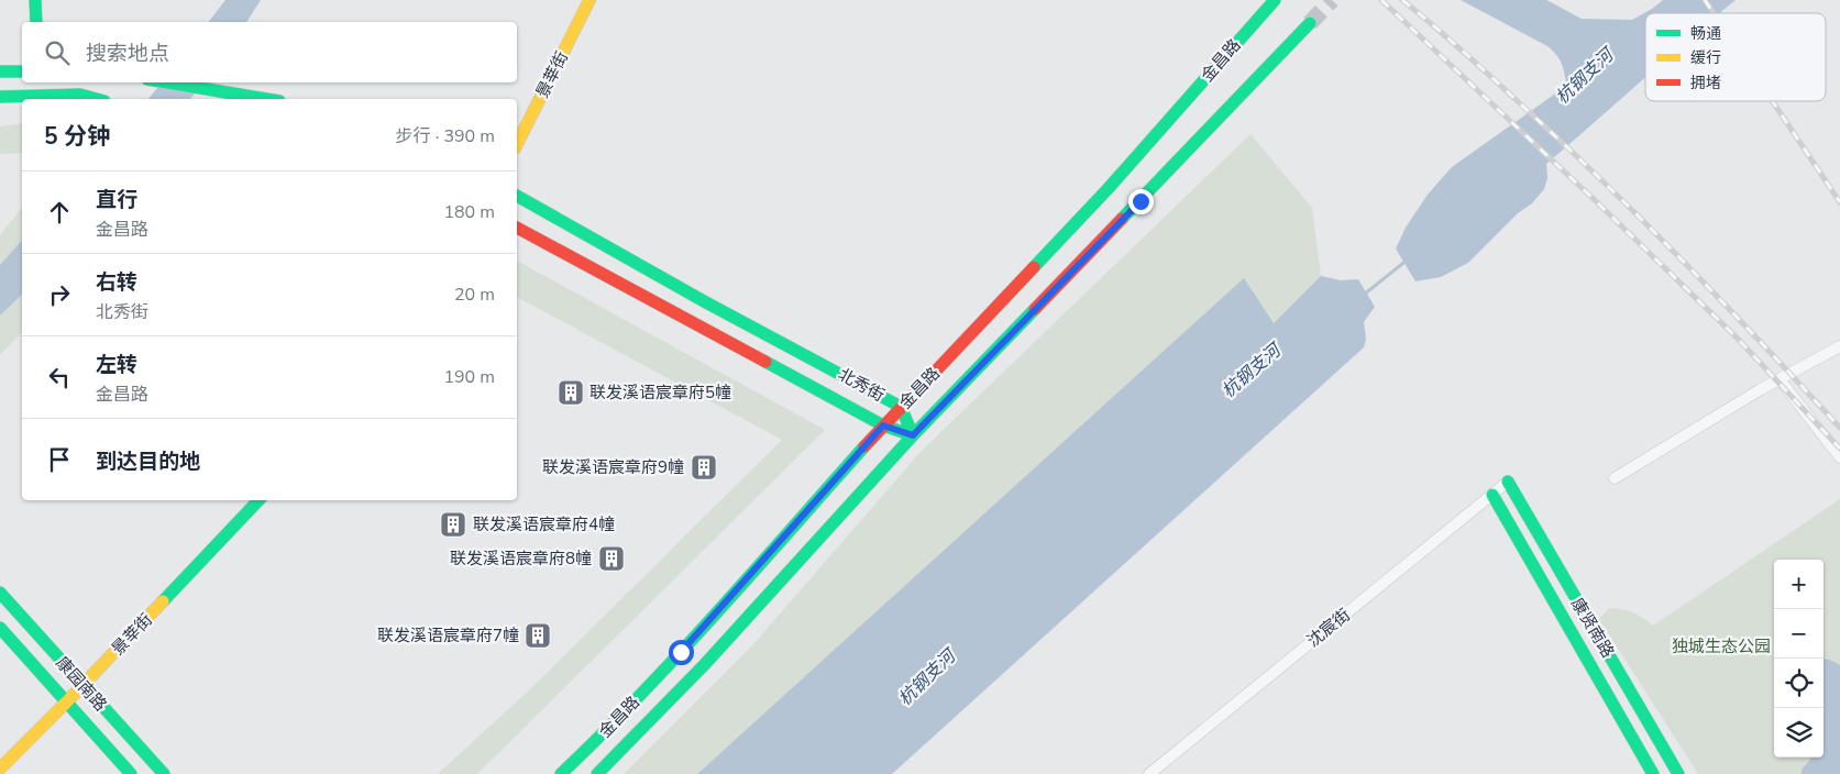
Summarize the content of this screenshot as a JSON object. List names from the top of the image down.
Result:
{
  "streets": {
    "main road": [
      "金昌路",
      "景莘街",
      "北秀街",
      "康贤南路",
      "康园南路"
    ],
    "street": ["沈宸街"]
  },
  "crossings": [
    ["金昌路", "北秀街"],
    ["景莘街", "康园南路"],
    ["沈宸街", "康贤南路"]
  ],
  "water": ["杭钢支河"],
  "parks": ["独城生态公园"],
  "places": {
    "building": [
      "联发溪语宸章府5幢",
      "联发溪语宸章府9幢",
      "联发溪语宸章府4幢",
      "联发溪语宸章府8幢",
      "联发溪语宸章府7幢"
    ]
  },
  "legend": ["畅通", "缓行", "拥堵"],
  "page": {
    "search": "搜索地点",
    "heading": ["5 分钟", "步行 · 390 m"],
    "list": [
      ["直行", "金昌路", "180 m"],
      ["右转", "北秀街", "20 m"],
      ["左转", "金昌路", "190 m"],
      "到达目的地"
    ],
    "map_buttons": ["+", "−"]
  }
}
